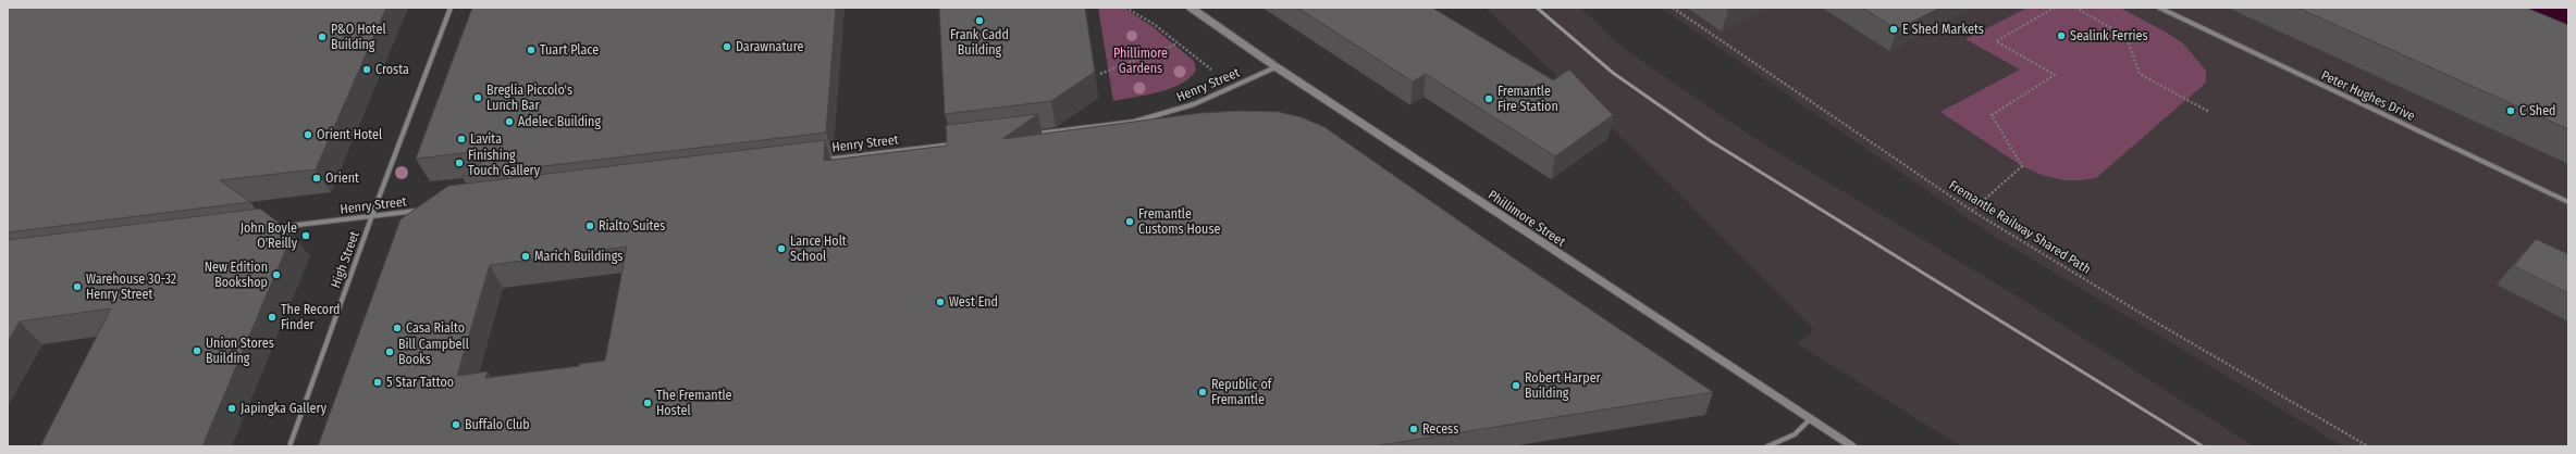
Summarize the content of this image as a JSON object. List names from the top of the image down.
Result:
{
  "streets": {
    "street": [
      "Henry Street",
      "Peter Hughes Drive",
      "Phillimore Street",
      "High Street"
    ],
    "path": ["Fremantle Railway Shared Path"]
  },
  "crossings": [
    ["Henry Street", "Phillimore Street"],
    ["Henry Street", "High Street"]
  ],
  "parks": ["Phillimore Gardens"],
  "places": [
    "Frank Cadd Building",
    "E Shed Markets",
    "Sealink Ferries",
    "P&O Hotel Building",
    "Darawnature",
    "Tuart Place",
    "Crosta",
    "Breglia Piccolo's Lunch Bar",
    "Fremantle Fire Station",
    "C Shed",
    "Adelec Building",
    "Orient Hotel",
    "Lavita",
    "Finishing Touch Gallery",
    "Orient",
    "Fremantle Customs House",
    "Rialto Suites",
    "John Boyle O'Reilly",
    "Lance Holt School",
    "Marich Buildings",
    "New Edition Bookshop",
    "Warehouse 30-32 Henry Street",
    "West End",
    "The Record Finder",
    "Casa Rialto",
    "Union Stores Building",
    "Bill Campbell Books",
    "5 Star Tattoo",
    "Robert Harper Building",
    "Republic of Fremantle",
    "The Fremantle Hostel",
    "Japingka Gallery",
    "Buffalo Club",
    "Recess"
  ]
}
